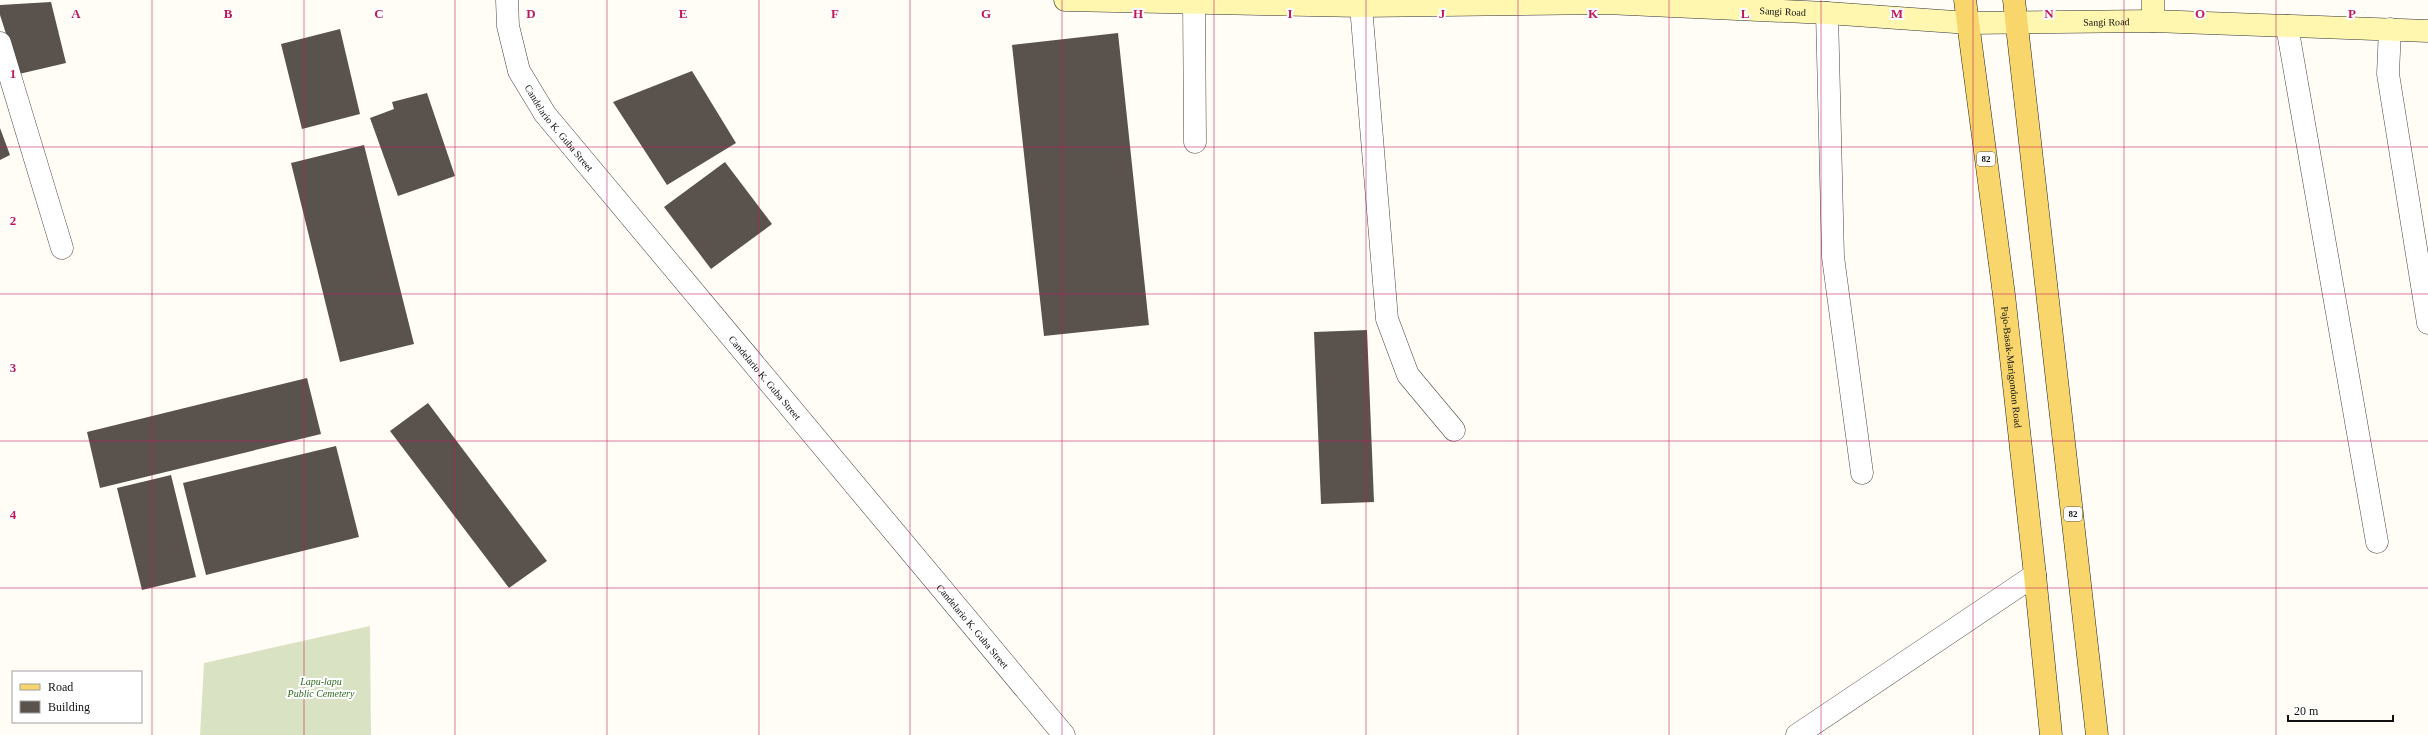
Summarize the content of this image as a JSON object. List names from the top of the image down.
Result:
{
  "streets": {
    "main road": ["82", "Pajo-Basak-Marigondon Road"],
    "street": ["Sangi Road", "Candelario K. Guba Street"]
  },
  "crossings": [
    ["Sangi Road", "82"],
    ["Sangi Road", "Pajo-Basak-Marigondon Road"]
  ],
  "parks": ["Lapu-lapu Public Cemetery"],
  "legend": ["Road", "Building"],
  "scale_bar": "20 m",
  "grid": {
    "columns": [
      "A",
      "B",
      "C",
      "D",
      "E",
      "F",
      "G",
      "H",
      "I",
      "J",
      "K",
      "L",
      "M",
      "N",
      "O",
      "P"
    ],
    "rows": [
      "1",
      "2",
      "3",
      "4"
    ]
  }
}
